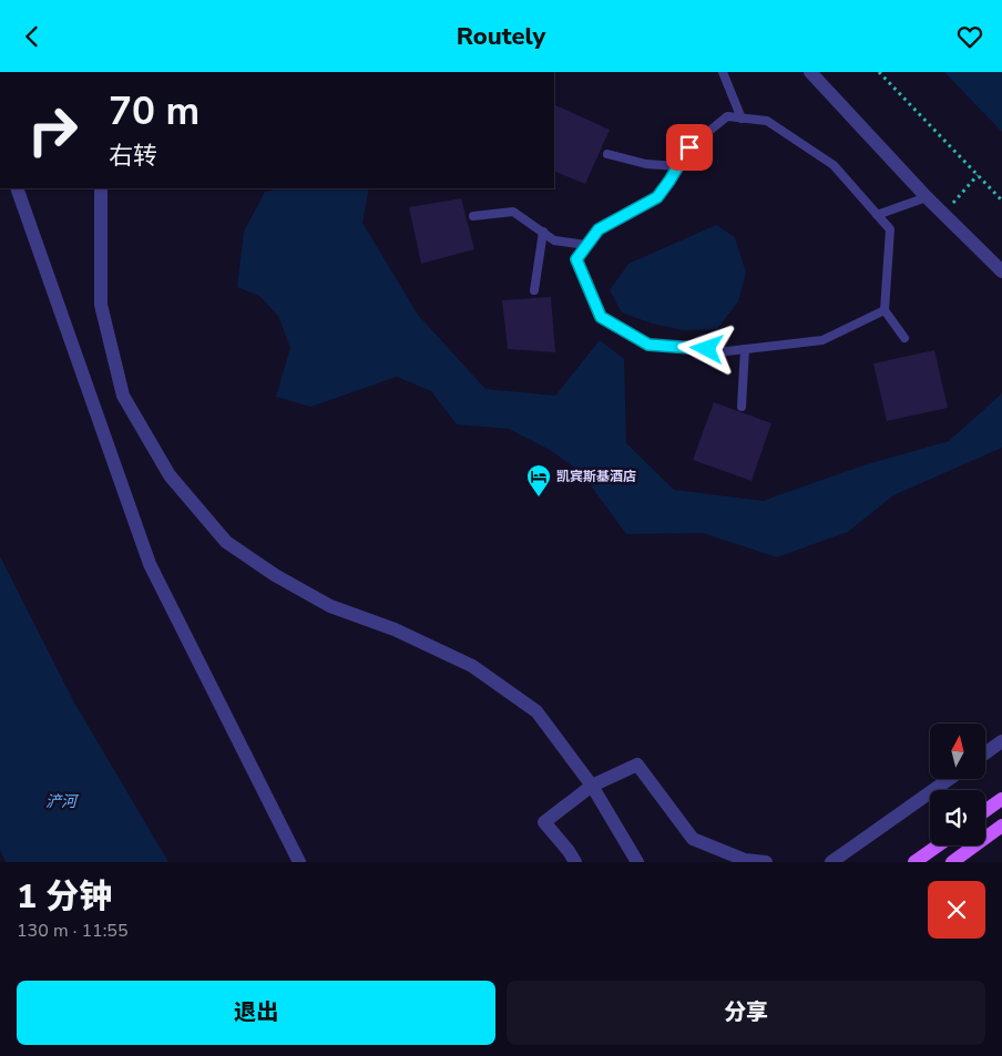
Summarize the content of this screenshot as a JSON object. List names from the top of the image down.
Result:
{
  "water": ["浐河"],
  "places": {
    "hotel": ["凯宾斯基酒店"]
  },
  "north": "top",
  "page": {
    "header": "Routely",
    "turn": ["70 m", "右转"],
    "heading": ["1 分钟", "130 m · 11:55"],
    "buttons": ["退出", "分享"]
  }
}
